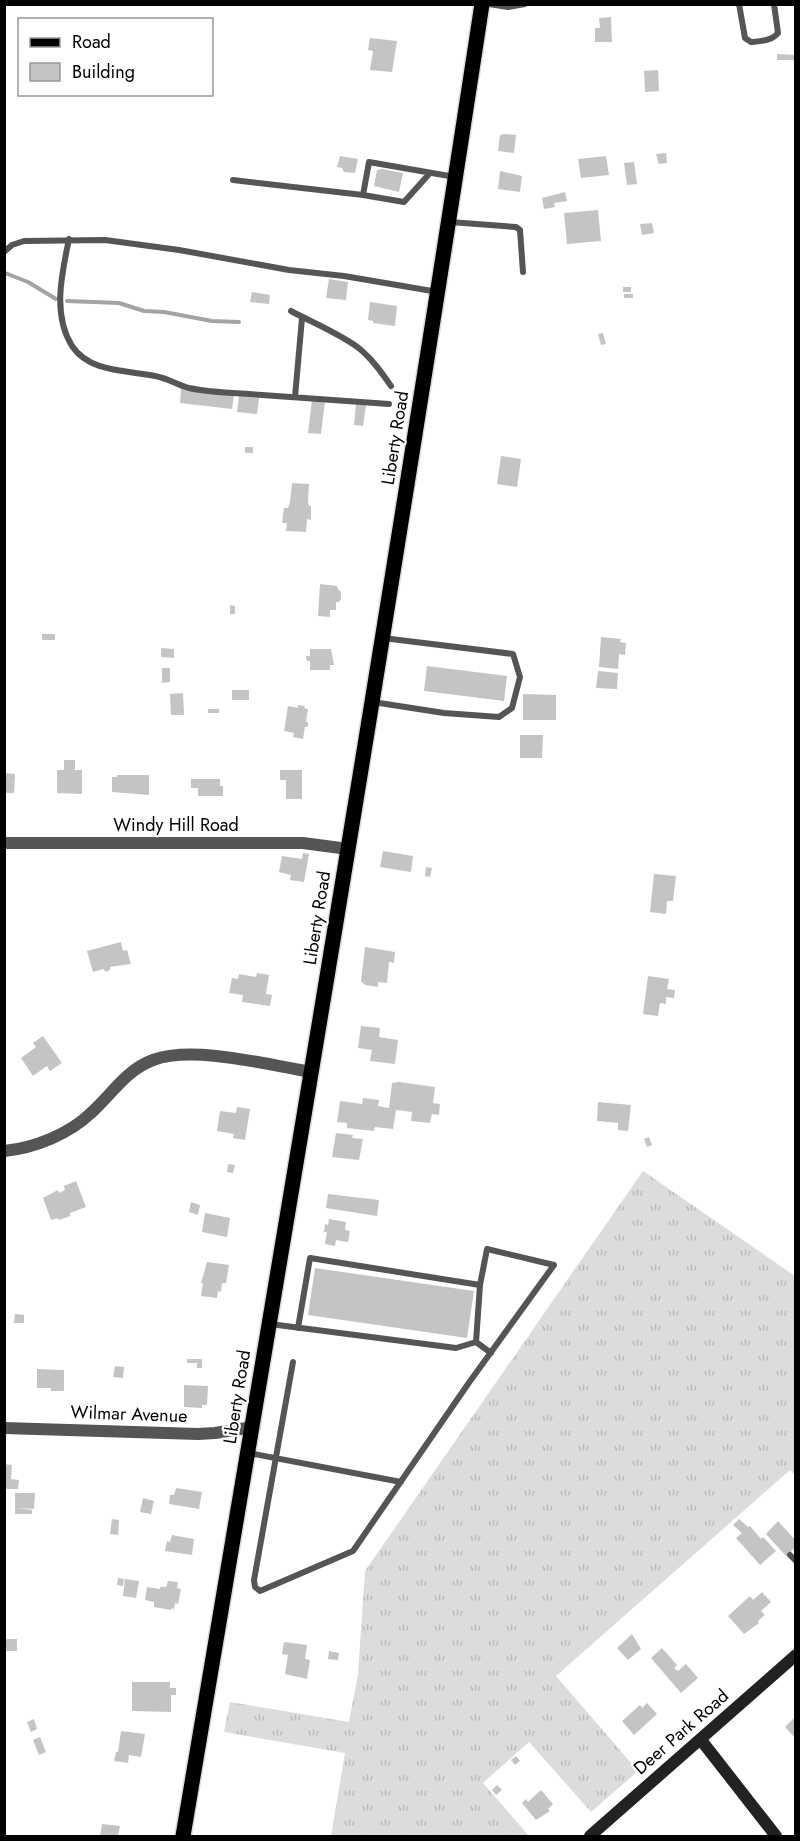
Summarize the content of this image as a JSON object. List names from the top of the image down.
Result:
{
  "streets": {
    "main road": ["Liberty Road"],
    "street": ["Windy Hill Road", "Wilmar Avenue", "Deer Park Road"]
  },
  "crossings": [
    ["Liberty Road", "Windy Hill Road"],
    ["Liberty Road", "Wilmar Avenue"]
  ],
  "legend": ["Road", "Building"]
}
